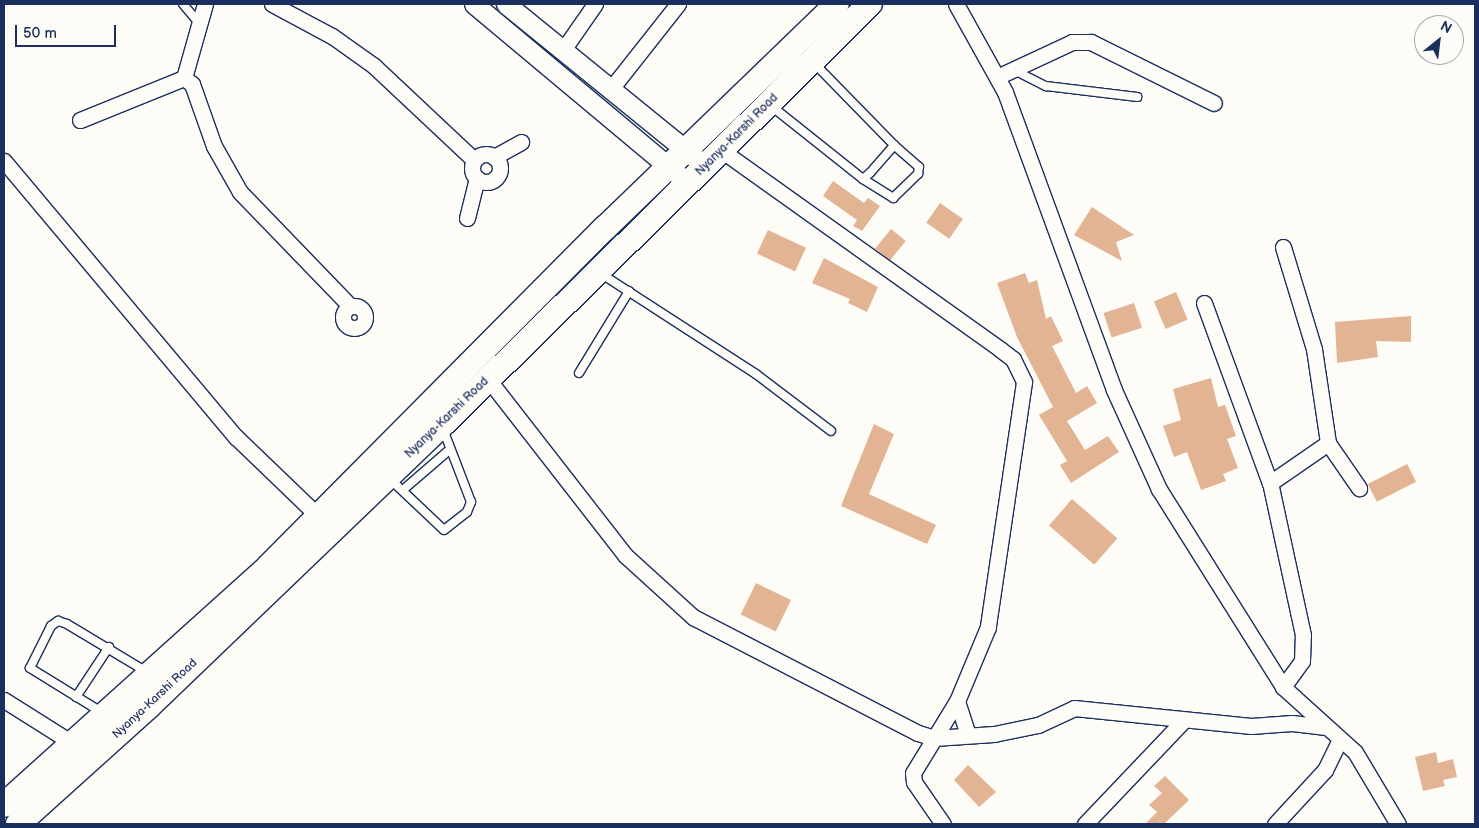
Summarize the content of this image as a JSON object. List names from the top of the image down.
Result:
{
  "streets": {
    "main road": ["Nyanya-Karshi Road"]
  },
  "scale_bar": "50 m",
  "north": "top right"
}
